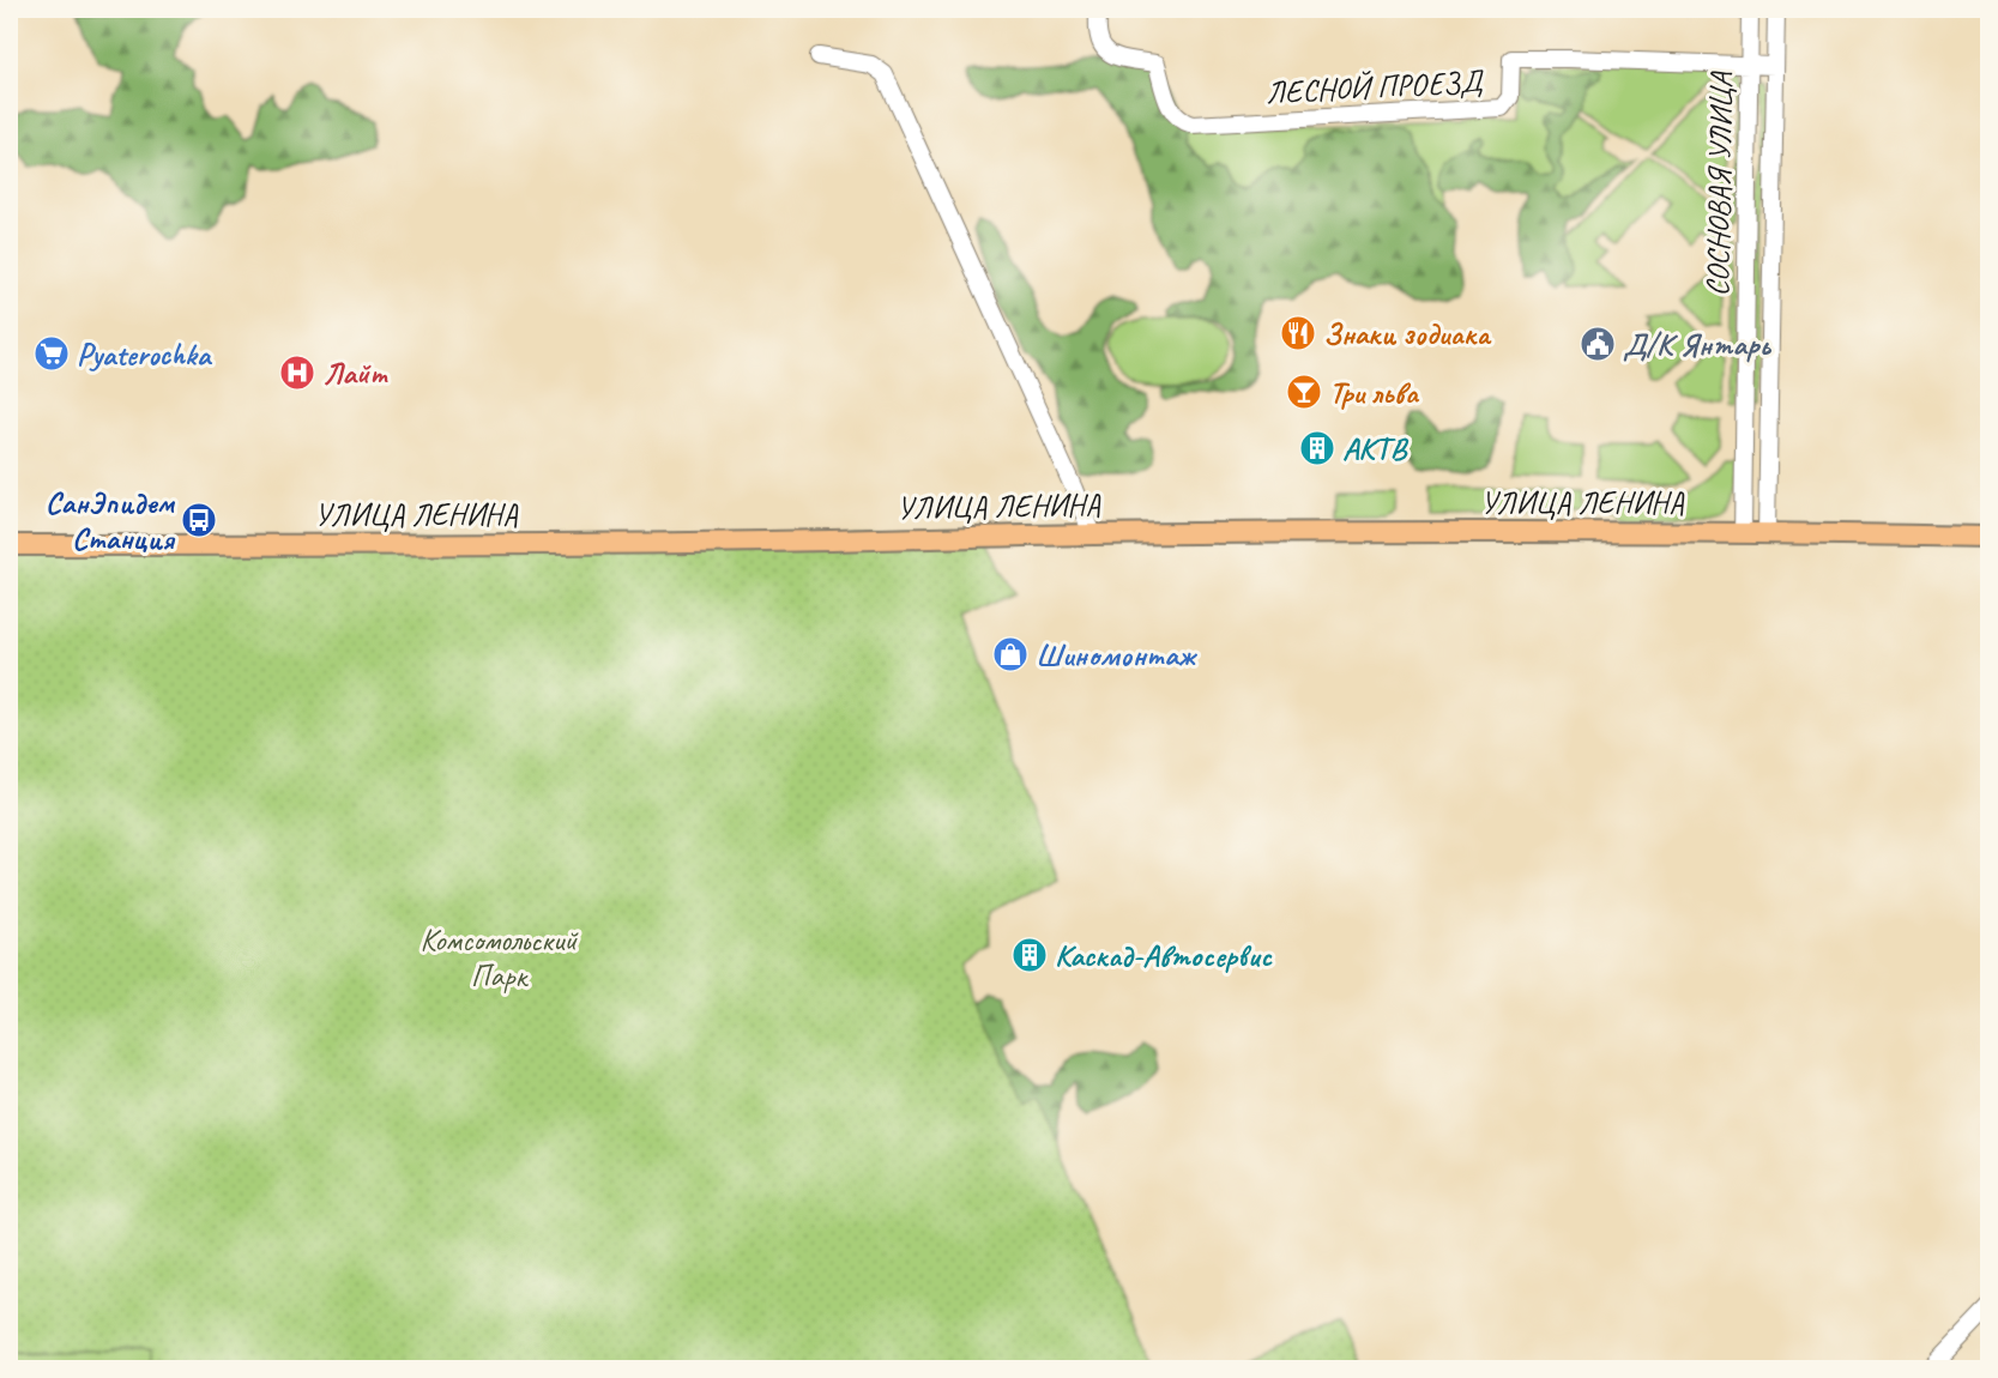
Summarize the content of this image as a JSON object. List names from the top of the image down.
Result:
{
  "streets": {
    "main road": ["УЛИЦА ЛЕНИНА"],
    "street": ["ЛЕСНОЙ ПРОЕЗД", "СОСНОВАЯ УЛИЦА"]
  },
  "crossings": [
    ["ЛЕСНОЙ ПРОЕЗД", "СОСНОВАЯ УЛИЦА"],
    ["СОСНОВАЯ УЛИЦА", "УЛИЦА ЛЕНИНА"]
  ],
  "parks": ["Комсомольский Парк"],
  "places": {
    "restaurant": ["Знаки зодиака"],
    "public building": ["Д/К Янтарь"],
    "supermarket": ["Pyaterochka"],
    "hospital": ["Лайт"],
    "bar": ["Три льва"],
    "building": ["АКТВ", "Каскад-Автосервис"],
    "bus stop": ["СанЭпидем Станция"],
    "shop": ["Шиномонтаж"]
  }
}
